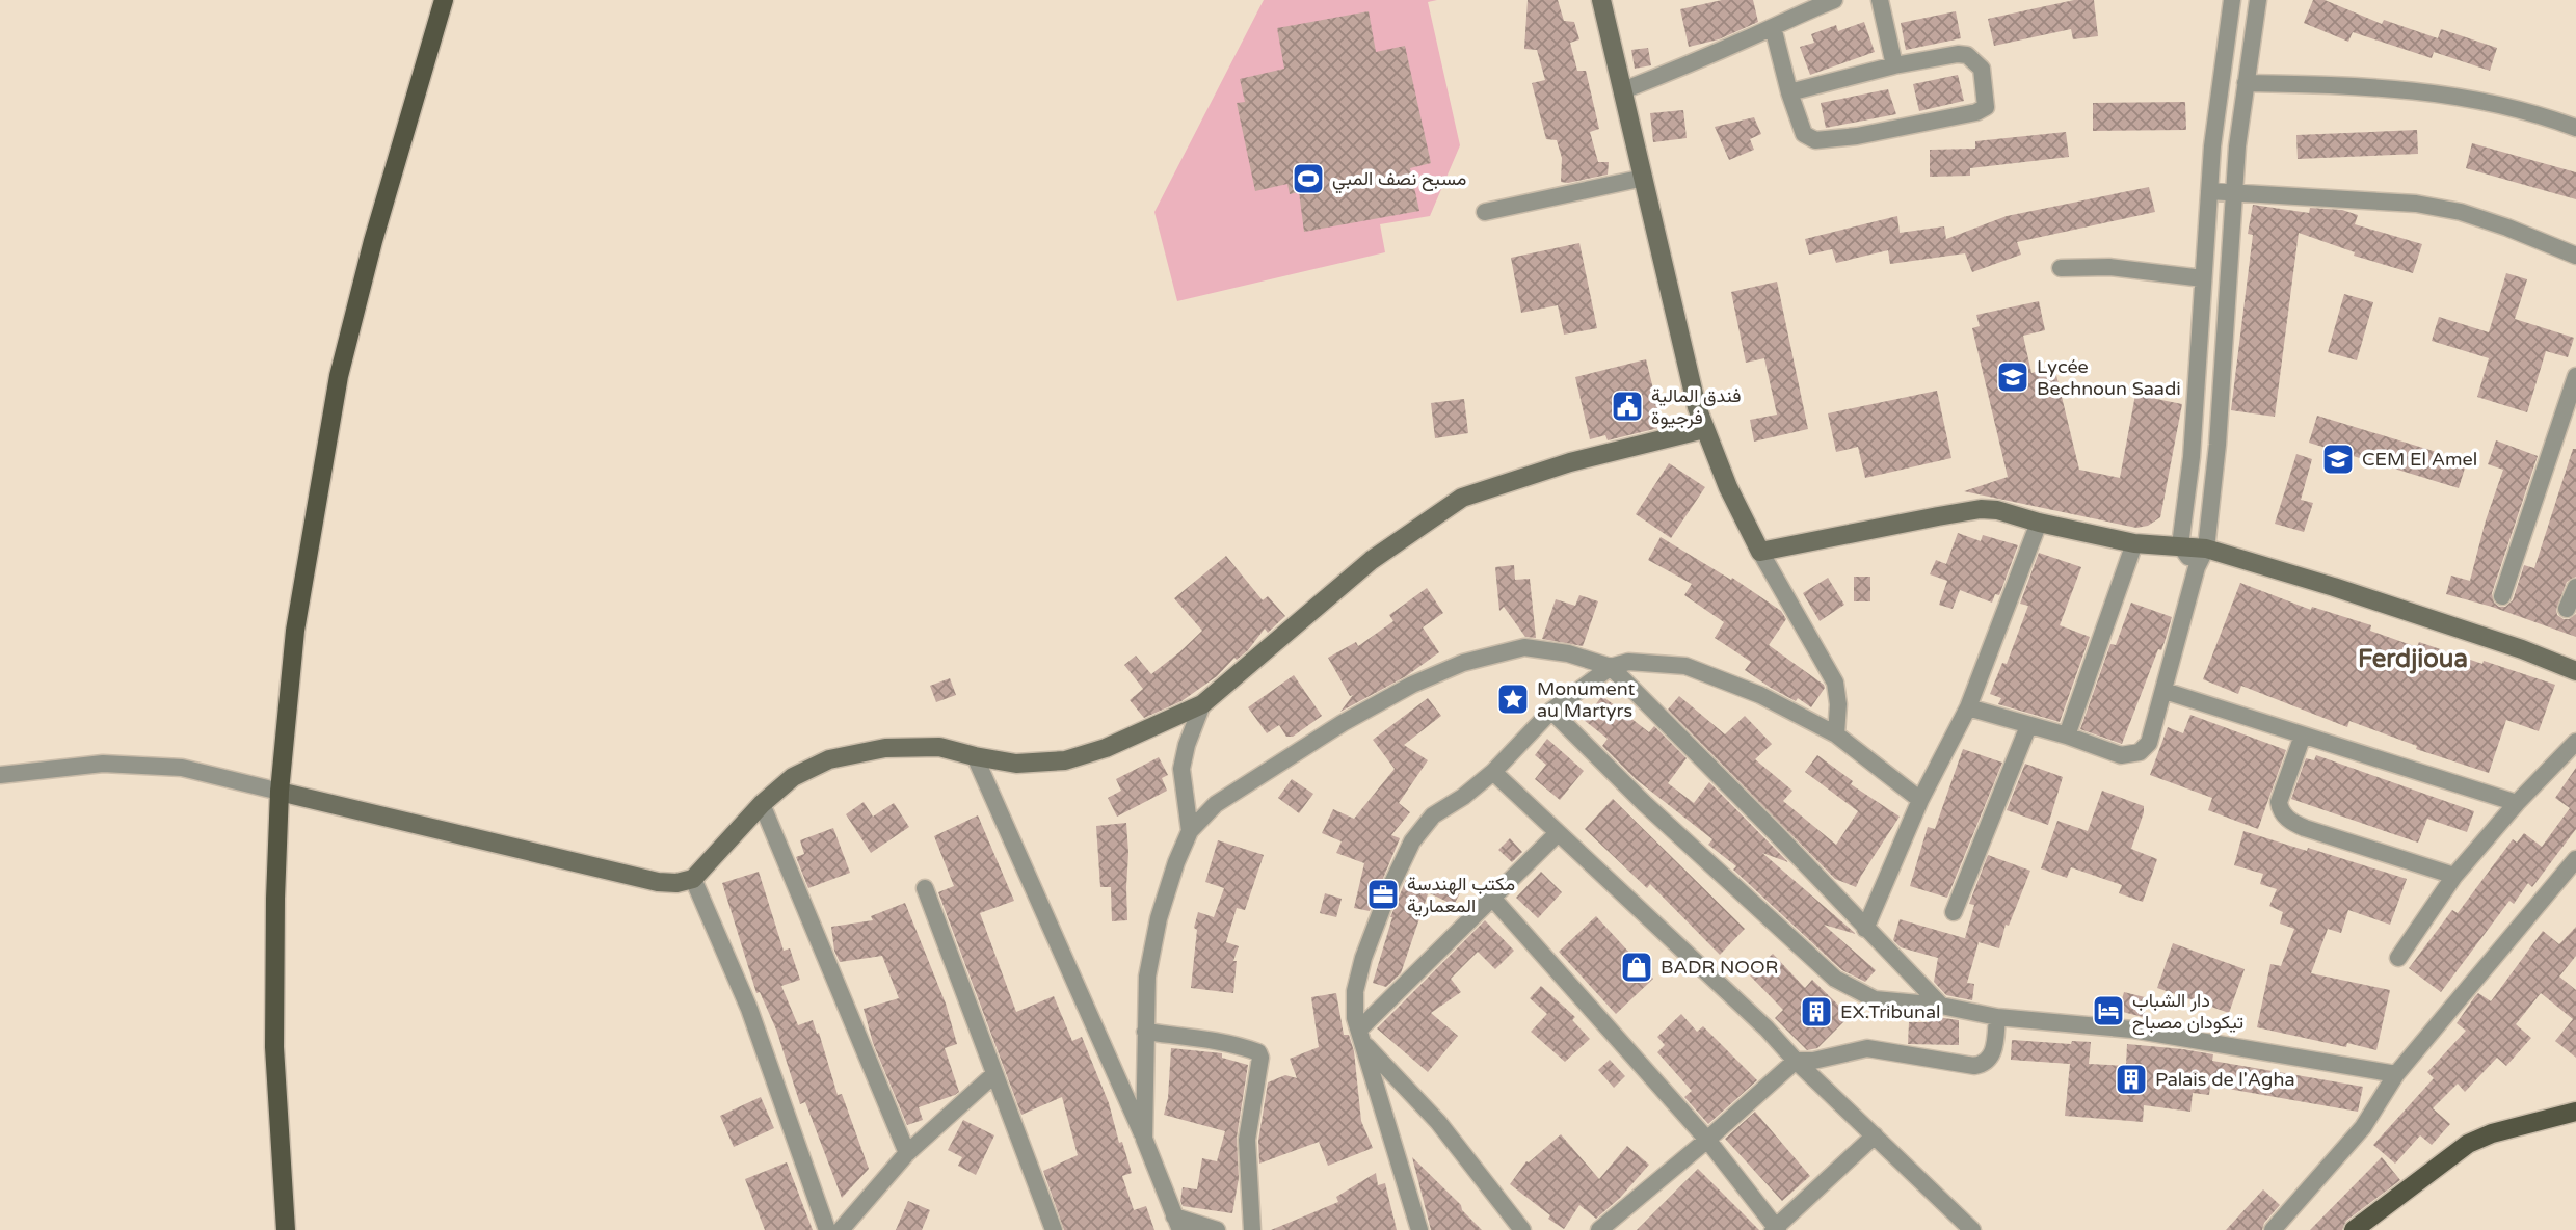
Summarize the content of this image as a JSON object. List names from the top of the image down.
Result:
{
  "districts": ["Ferdjioua"],
  "places": {
    "sports": ["مسبح نصف المبي"],
    "school or university": ["Lycée Bechnoun Saadi", "CEM El Amel"],
    "public building": ["فندق المالية فرجيوة"],
    "place": ["Monument au Martyrs"],
    "office": ["مكتب الهندسة المعمارية"],
    "shop": ["BADR NOOR"],
    "hotel": ["دار الشباب تيكودان مصباح"],
    "building": ["EX.Tribunal", "Palais de l'Agha"]
  }
}
